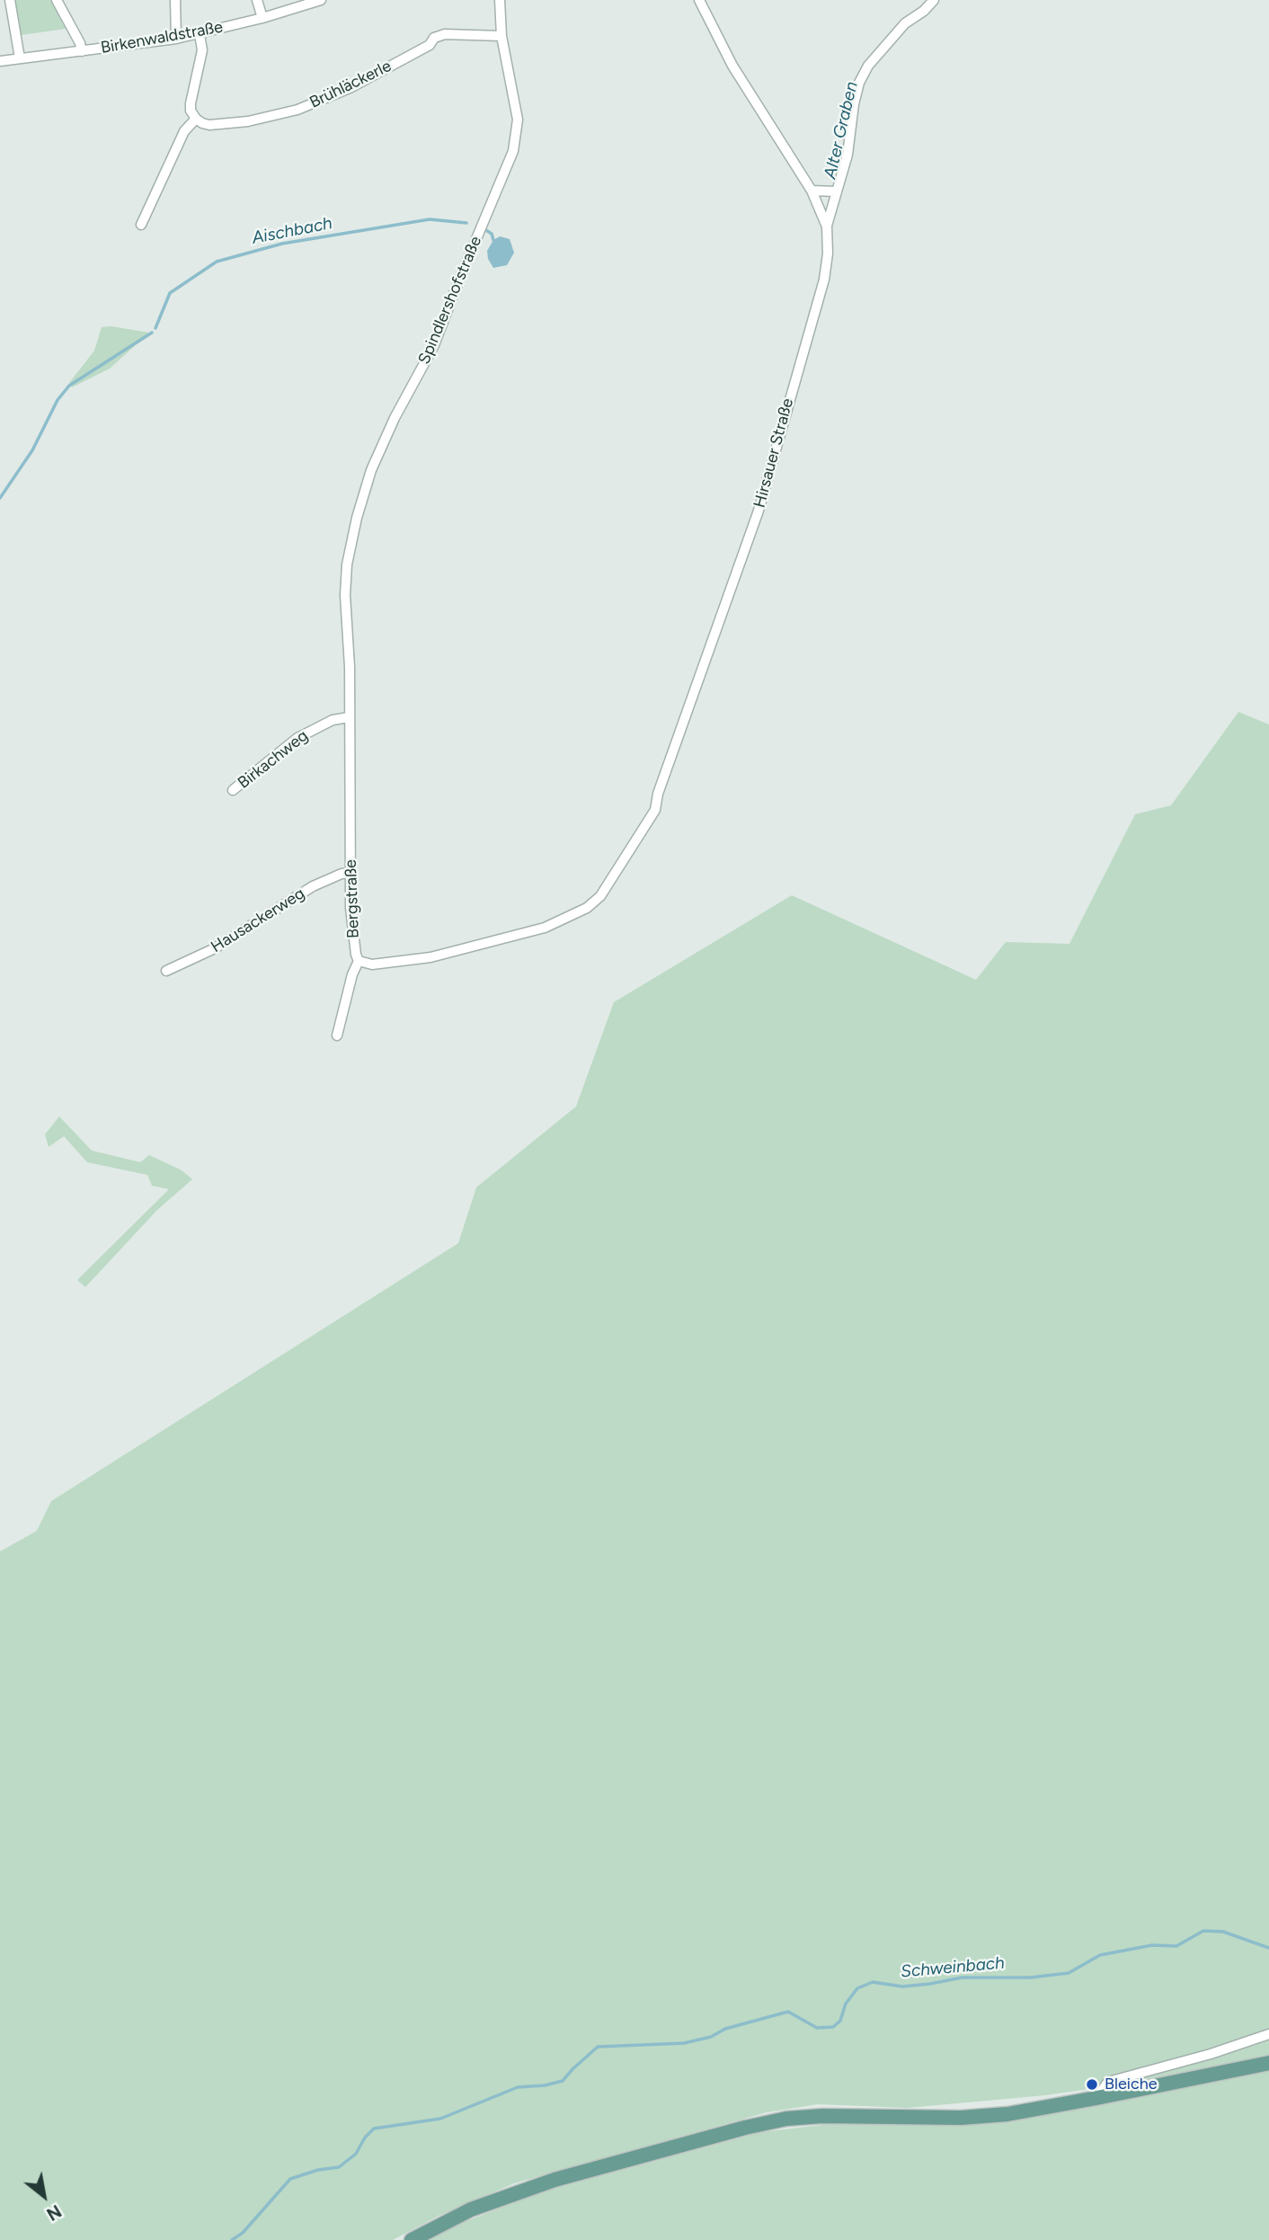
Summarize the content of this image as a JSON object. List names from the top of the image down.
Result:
{
  "streets": {
    "street": [
      "Birkenwaldstraße",
      "Brühläckerle",
      "Spindlershofstraße",
      "Hirsauer Straße",
      "Birkachweg",
      "Bergstraße",
      "Hausackerweg"
    ]
  },
  "crossings": [
    ["Brühläckerle", "Spindlershofstraße"],
    ["Spindlershofstraße", "Bergstraße"],
    ["Hirsauer Straße", "Bergstraße"],
    ["Birkachweg", "Bergstraße"],
    ["Bergstraße", "Hausackerweg"]
  ],
  "water": ["Alter Graben", "Aischbach", "Schweinbach"],
  "places": ["Bleiche"],
  "north": "bottom right"
}
